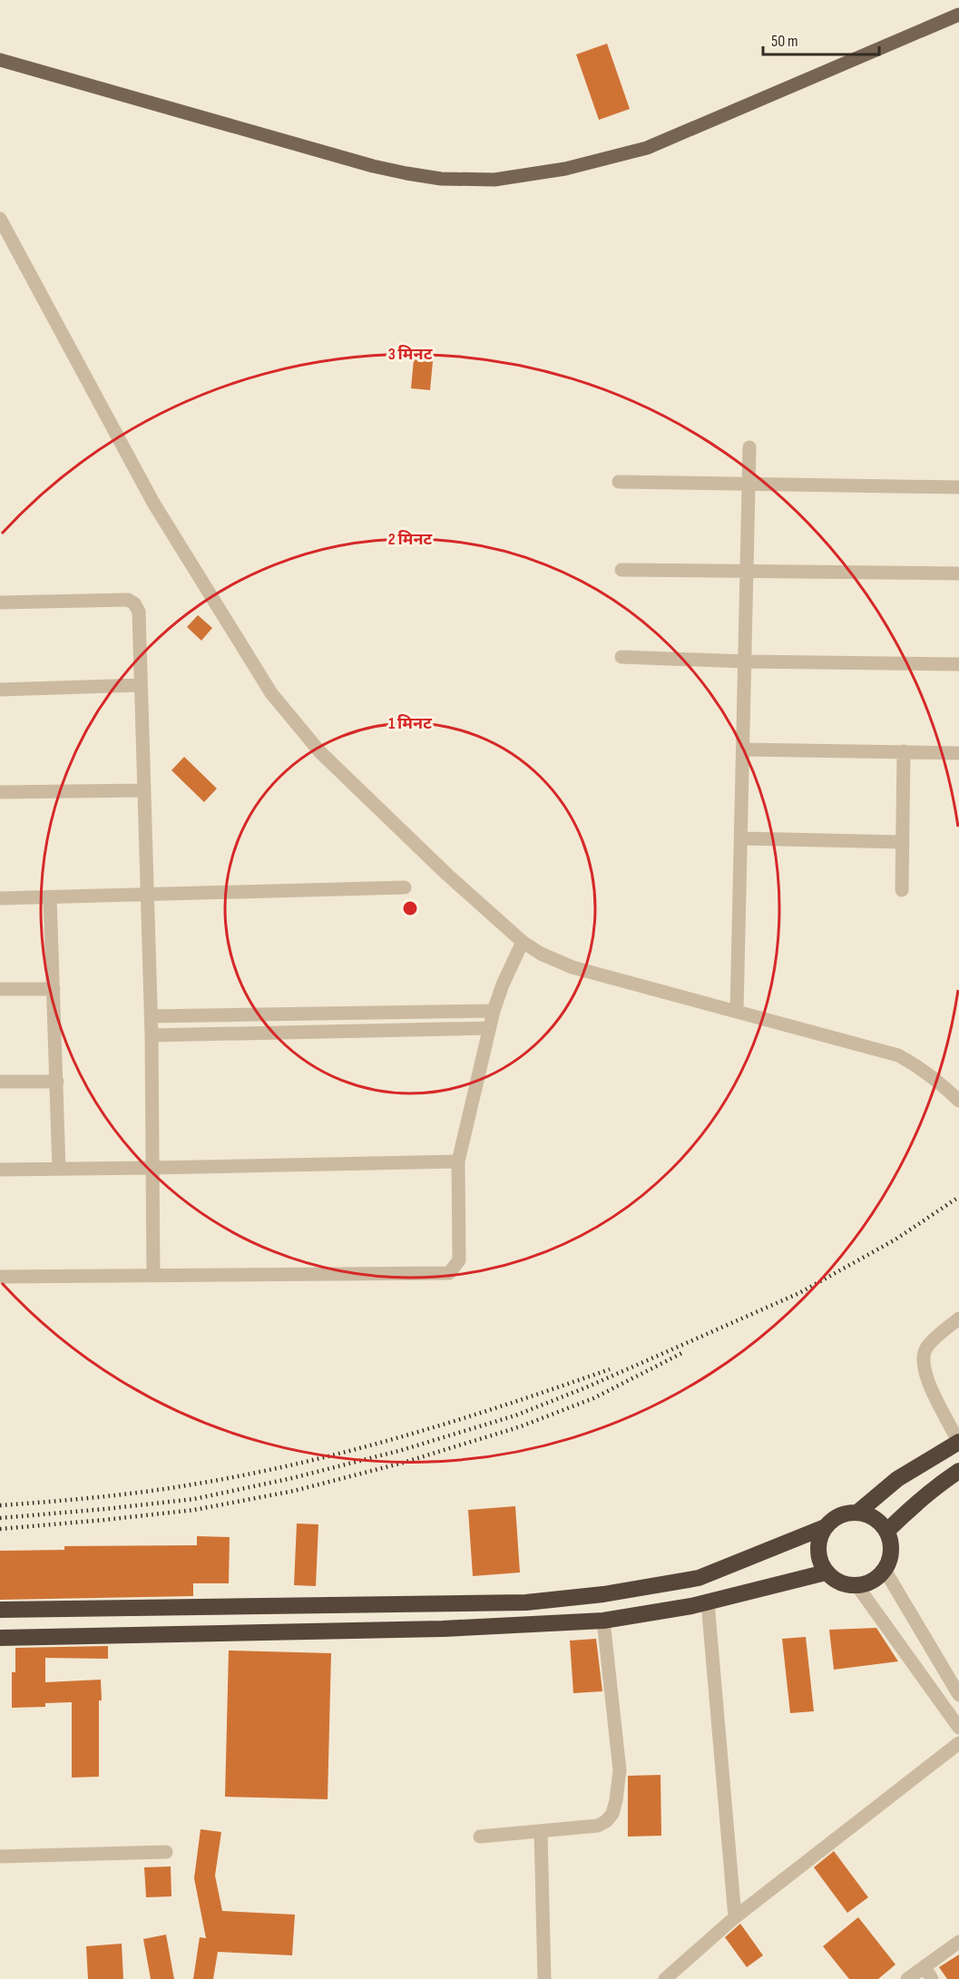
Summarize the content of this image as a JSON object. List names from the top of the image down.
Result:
{
  "scale_bar": "50 m",
  "rings": ["3 मिनट", "2 मिनट", "1 मिनट"]
}
